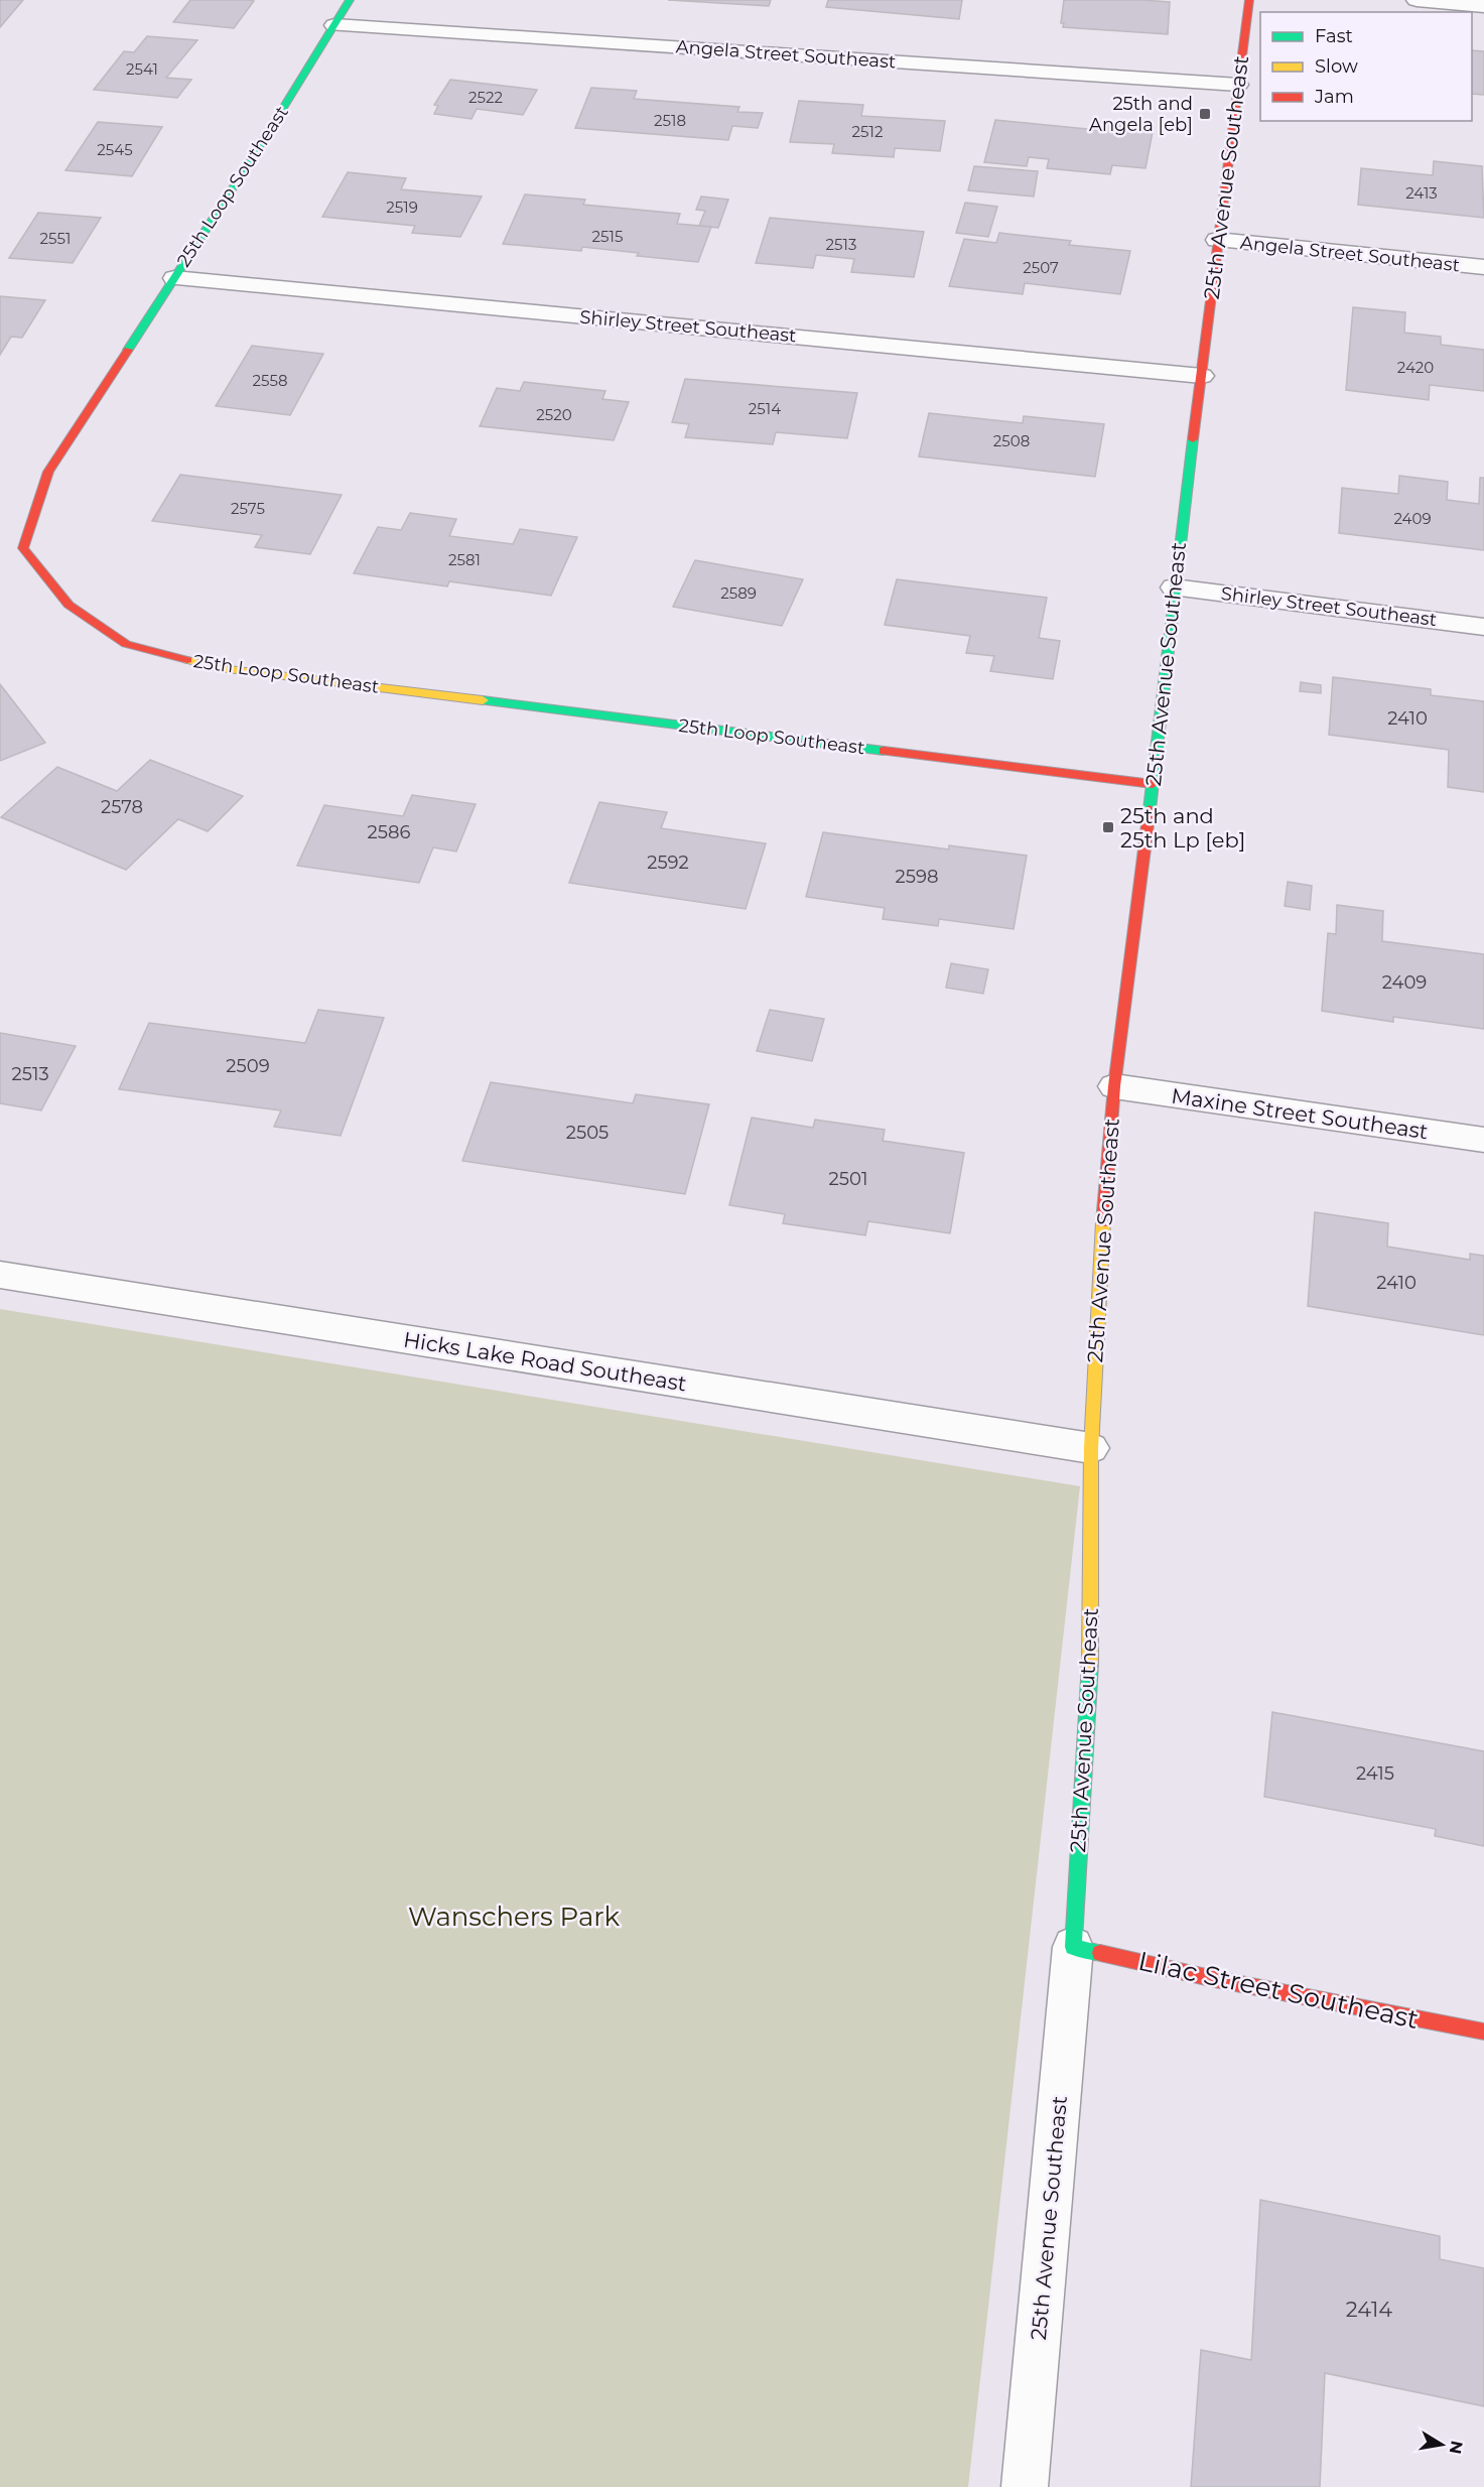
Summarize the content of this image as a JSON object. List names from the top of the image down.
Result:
{
  "streets": {
    "street": [
      "Angela Street Southeast",
      "25th Avenue Southeast",
      "25th Loop Southeast",
      "Shirley Street Southeast",
      "Maxine Street Southeast",
      "Hicks Lake Road Southeast",
      "Lilac Street Southeast"
    ]
  },
  "crossings": [
    ["Angela Street Southeast", "25th Avenue Southeast"],
    ["Angela Street Southeast", "25th Loop Southeast"],
    ["25th Avenue Southeast", "25th Loop Southeast"],
    ["25th Avenue Southeast", "Shirley Street Southeast"],
    ["25th Avenue Southeast", "Maxine Street Southeast"],
    ["25th Avenue Southeast", "Hicks Lake Road Southeast"],
    ["25th Avenue Southeast", "Lilac Street Southeast"],
    ["25th Loop Southeast", "Shirley Street Southeast"]
  ],
  "parks": ["Wanschers Park"],
  "places": {
    "transit": ["25th and Angela [eb]", "25th and 25th Lp [eb]"]
  },
  "house_numbers": [
    "2541",
    "2522",
    "2518",
    "2512",
    "2545",
    "2413",
    "2519",
    "2515",
    "2551",
    "2513",
    "2507",
    "2420",
    "2558",
    "2514",
    "2520",
    "2508",
    "2575",
    "2409",
    "2581",
    "2589",
    "2410",
    "2578",
    "2586",
    "2592",
    "2598",
    "2409",
    "2509",
    "2513",
    "2505",
    "2501",
    "2410",
    "2415",
    "2414"
  ],
  "legend": ["Fast", "Slow", "Jam"],
  "north": "right"
}
